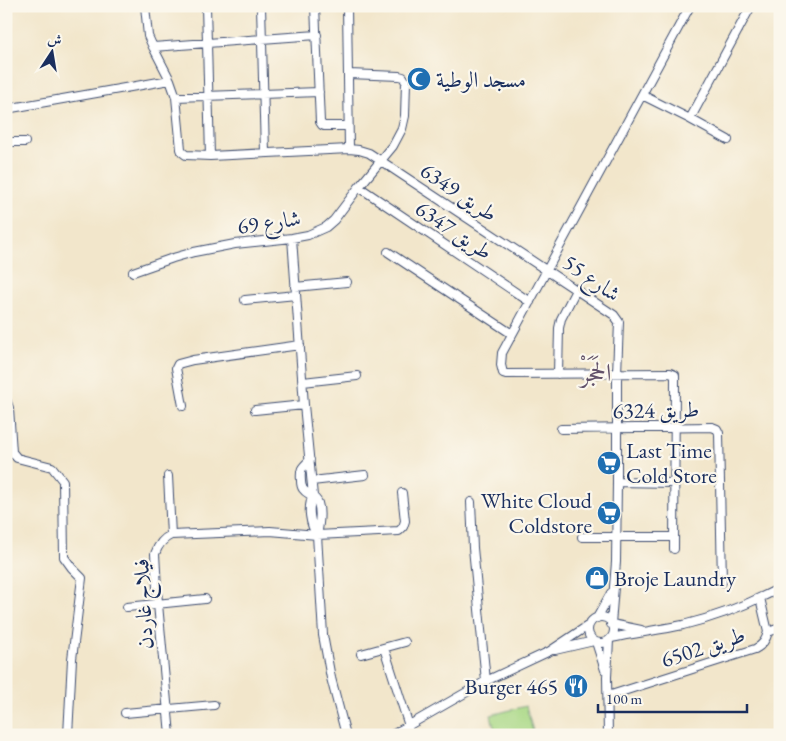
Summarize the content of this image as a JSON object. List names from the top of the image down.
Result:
{
  "streets": {
    "street": [
      "طريق 6349",
      "شارع 69",
      "طريق 6347",
      "شارع 55",
      "طريق 6324",
      "فيلاج غاردن",
      "طريق 6502"
    ]
  },
  "crossings": [
    ["طريق 6349", "شارع 69"],
    ["طريق 6349", "شارع 55"],
    ["شارع 69", "طريق 6347"],
    ["شارع 55", "طريق 6324"]
  ],
  "districts": ["الحَجَرْ"],
  "places": {
    "mosque": ["مسجد الوطية"],
    "supermarket": ["Last Time Cold Store", "White Cloud Coldstore"],
    "shop": ["Broje Laundry"],
    "restaurant": ["Burger 465"]
  },
  "scale_bar": "100 m",
  "north": "top"
}
